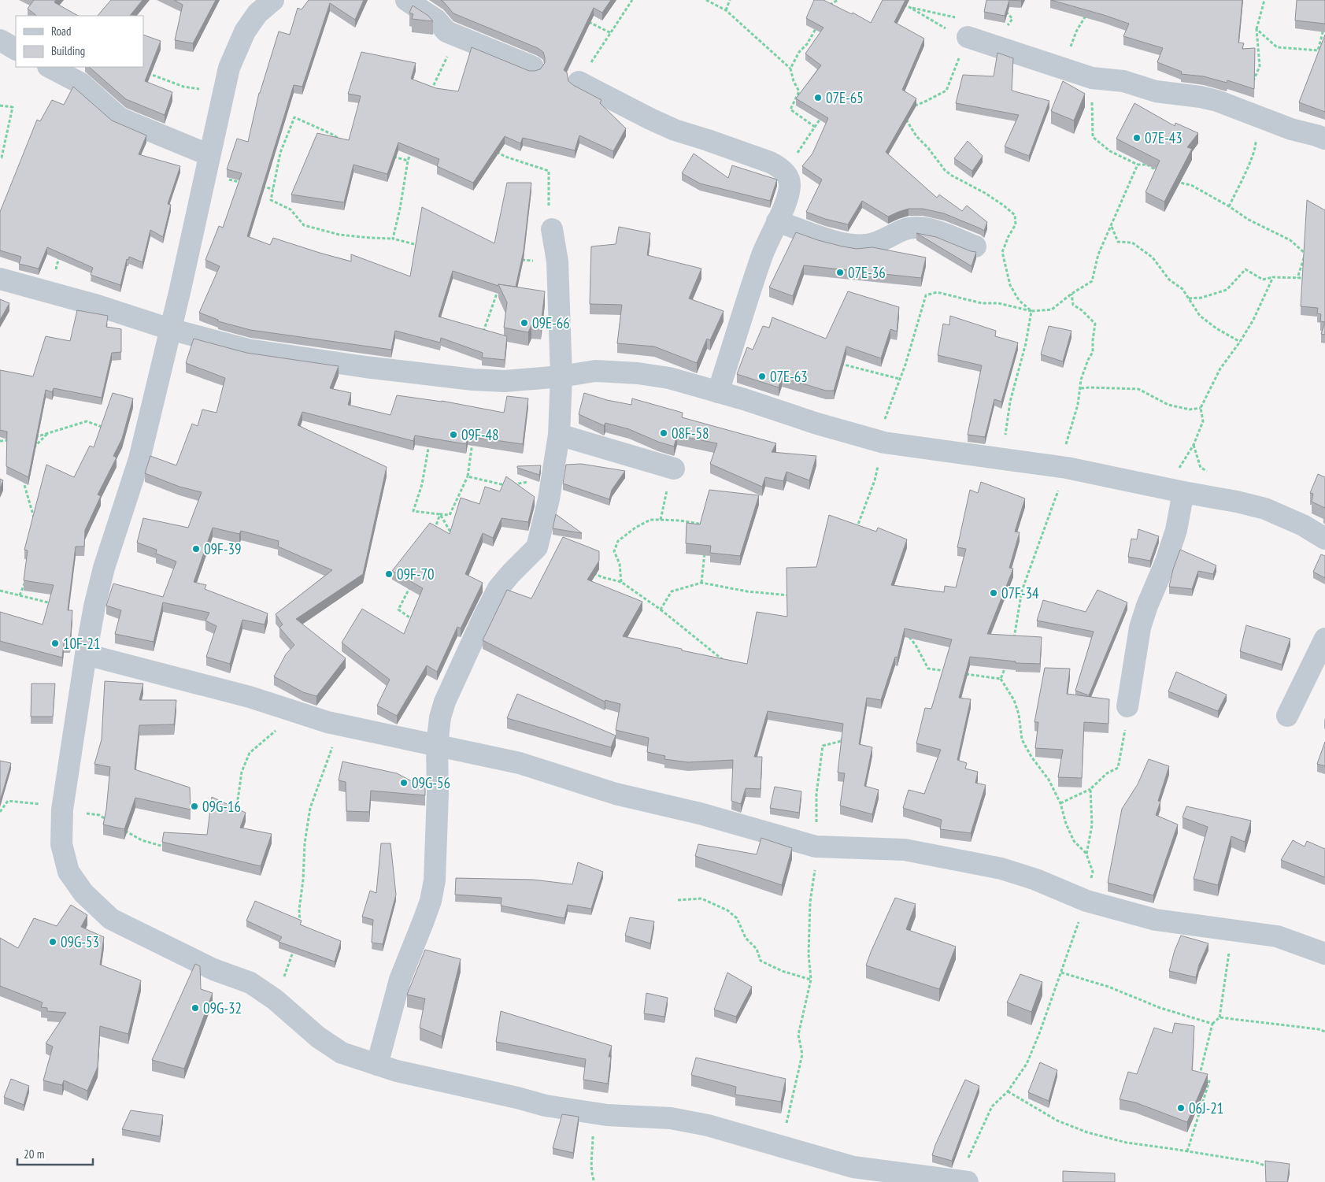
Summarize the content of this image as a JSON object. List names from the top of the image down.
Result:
{
  "places": [
    "07E-65",
    "07E-43",
    "07E-36",
    "09E-66",
    "07E-63",
    "08F-58",
    "09F-48",
    "09F-39",
    "09F-70",
    "07F-34",
    "10F-21",
    "09G-56",
    "09G-16",
    "09G-53",
    "09G-32",
    "06J-21"
  ],
  "legend": ["Road", "Building"],
  "scale_bar": "20 m"
}
